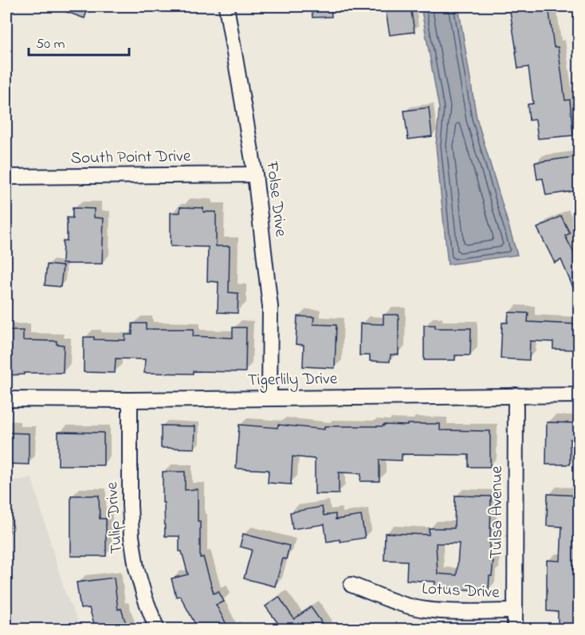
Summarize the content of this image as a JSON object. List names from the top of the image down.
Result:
{
  "streets": {
    "street": [
      "South Point Drive",
      "Folse Drive",
      "Tigerlily Drive",
      "Tulsa Avenue",
      "Tulip Drive",
      "Lotus Drive"
    ]
  },
  "crossings": [
    ["South Point Drive", "Folse Drive"],
    ["Folse Drive", "Tigerlily Drive"],
    ["Tigerlily Drive", "Tulsa Avenue"],
    ["Tigerlily Drive", "Tulip Drive"],
    ["Tulsa Avenue", "Lotus Drive"]
  ],
  "scale_bar": "50 m"
}
